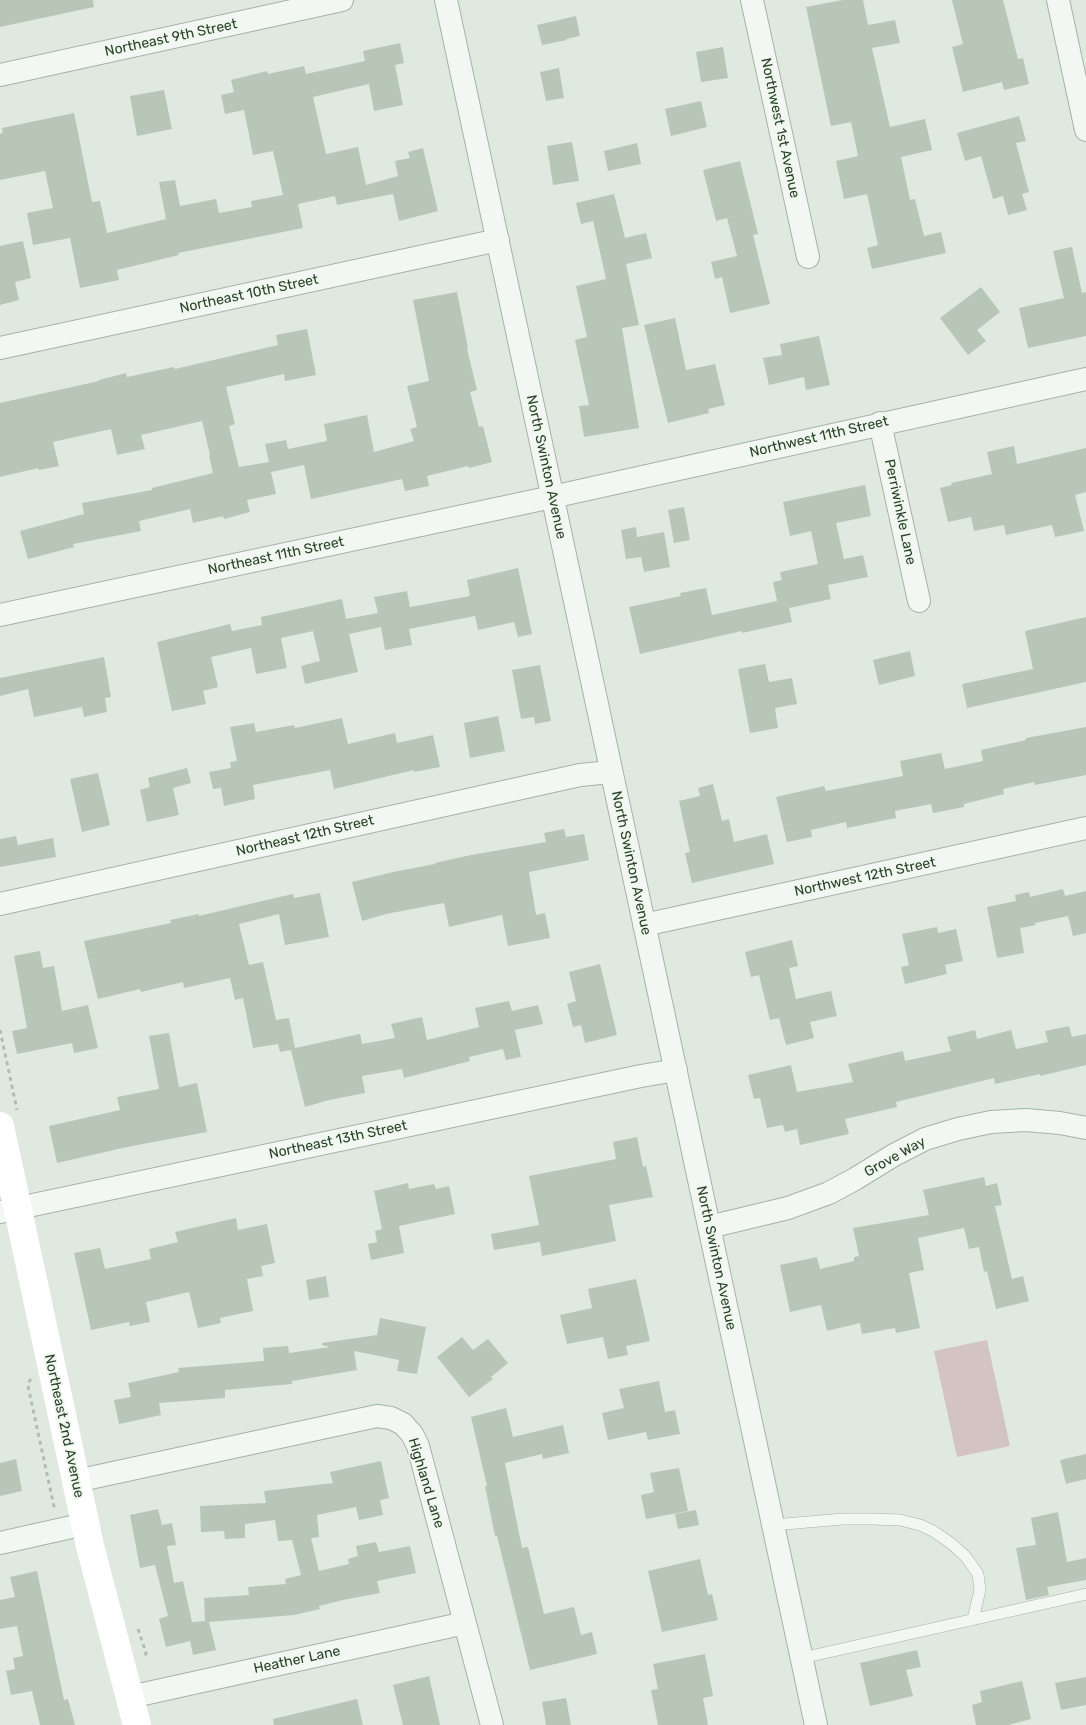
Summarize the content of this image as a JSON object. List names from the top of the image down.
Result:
{
  "streets": {
    "street": [
      "Northeast 9th Street",
      "Northwest 1st Avenue",
      "Northeast 10th Street",
      "Northwest 11th Street",
      "North Swinton Avenue",
      "Perriwinkle Lane",
      "Northeast 11th Street",
      "Northeast 12th Street",
      "Northwest 12th Street",
      "Northeast 13th Street",
      "Grove Way",
      "Northeast 2nd Avenue",
      "Highland Lane",
      "Heather Lane"
    ]
  },
  "crossings": [
    ["Northeast 10th Street", "North Swinton Avenue"],
    ["Northwest 11th Street", "North Swinton Avenue"],
    ["Northwest 11th Street", "Perriwinkle Lane"],
    ["Northwest 11th Street", "Northeast 11th Street"],
    ["North Swinton Avenue", "Northeast 11th Street"],
    ["North Swinton Avenue", "Northeast 12th Street"],
    ["North Swinton Avenue", "Northwest 12th Street"],
    ["North Swinton Avenue", "Northeast 13th Street"],
    ["North Swinton Avenue", "Grove Way"],
    ["Northeast 13th Street", "Northeast 2nd Avenue"],
    ["Northeast 2nd Avenue", "Highland Lane"],
    ["Northeast 2nd Avenue", "Heather Lane"],
    ["Highland Lane", "Heather Lane"]
  ]
}
